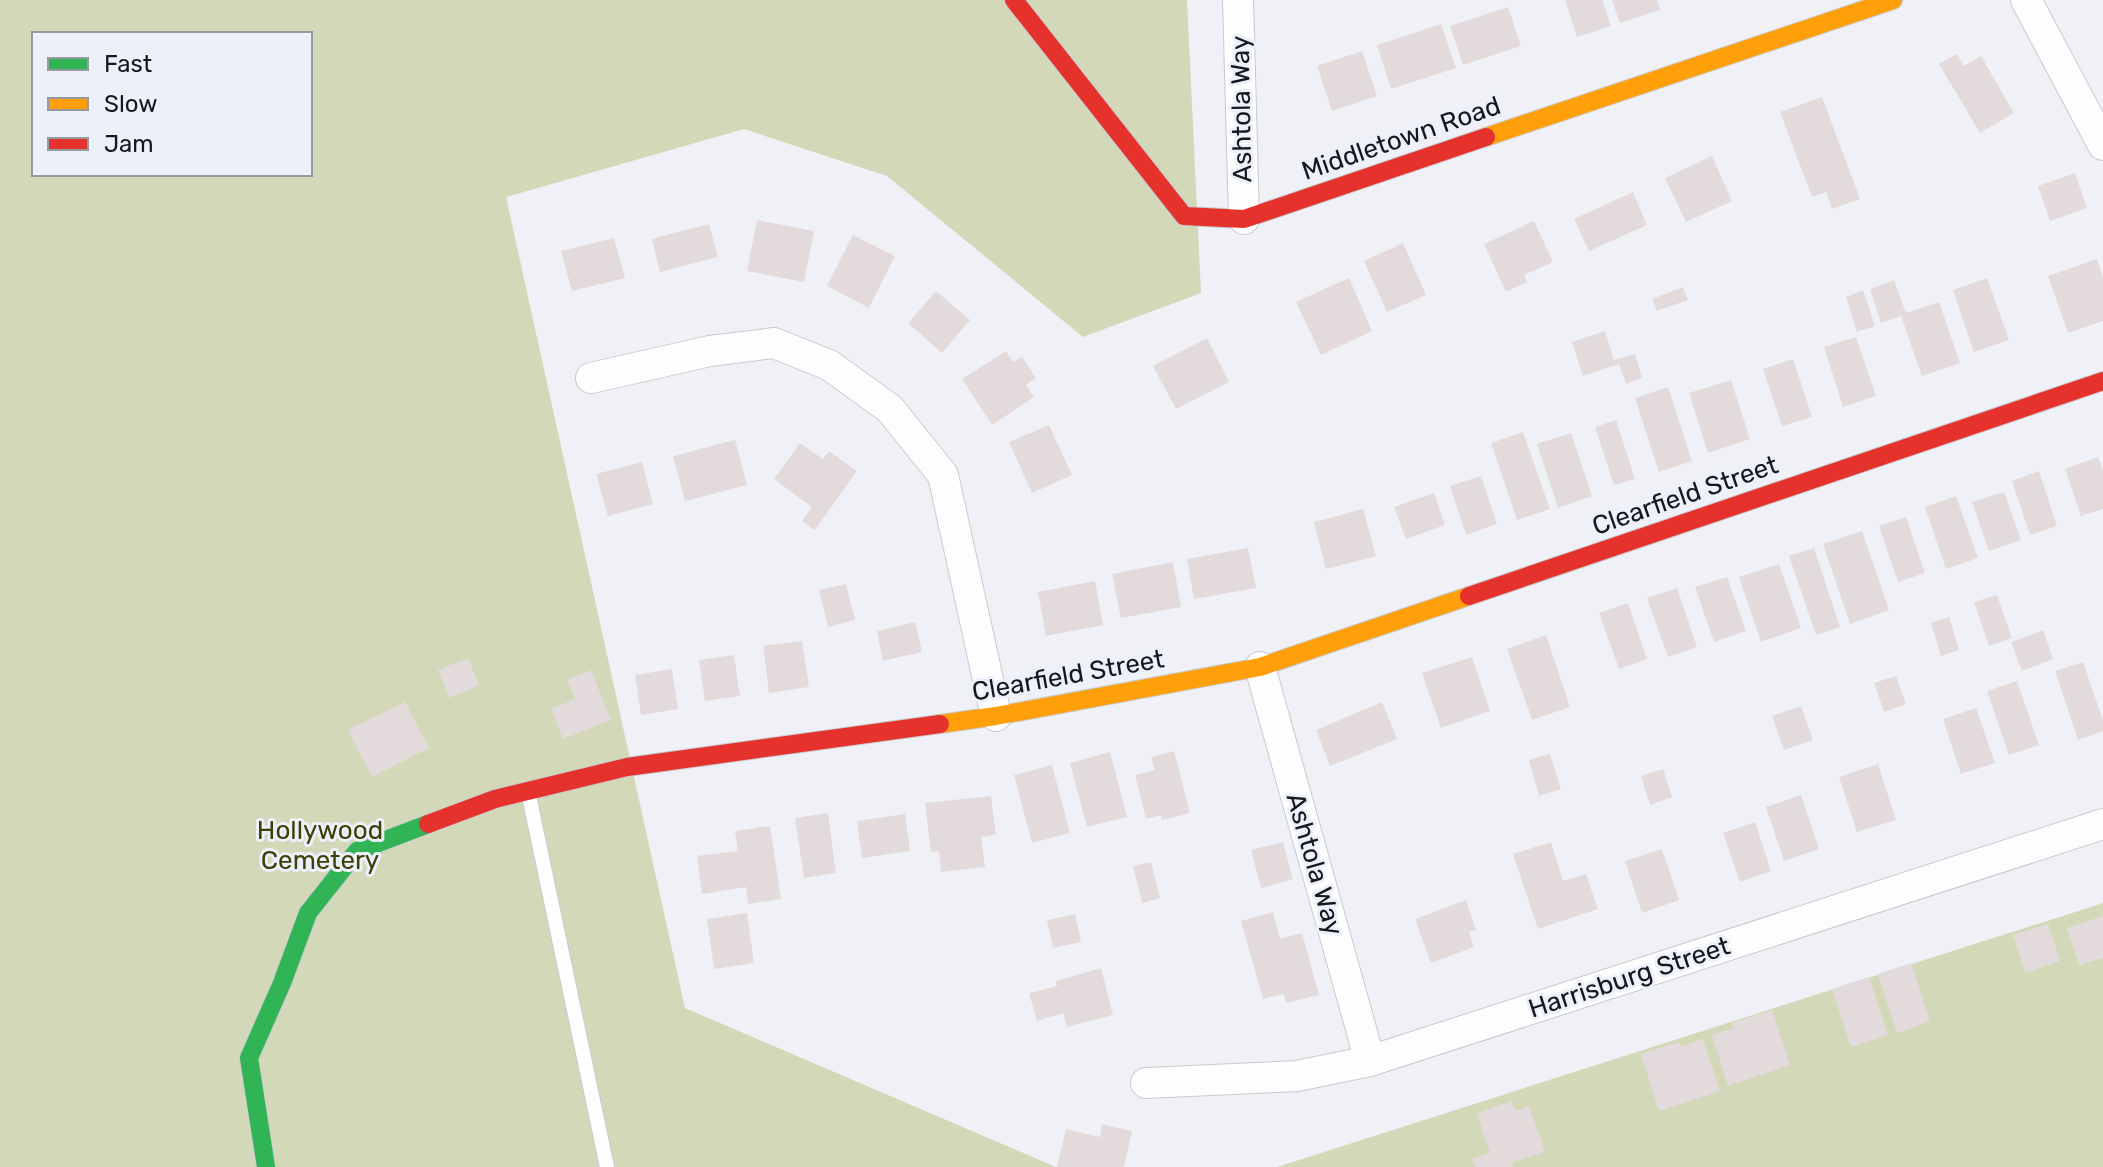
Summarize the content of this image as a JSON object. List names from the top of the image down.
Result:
{
  "streets": {
    "street": [
      "Ashtola Way",
      "Middletown Road",
      "Clearfield Street",
      "Harrisburg Street"
    ]
  },
  "crossings": [
    ["Ashtola Way", "Middletown Road"],
    ["Ashtola Way", "Clearfield Street"],
    ["Ashtola Way", "Harrisburg Street"]
  ],
  "parks": ["Hollywood Cemetery"],
  "legend": ["Fast", "Slow", "Jam"]
}
